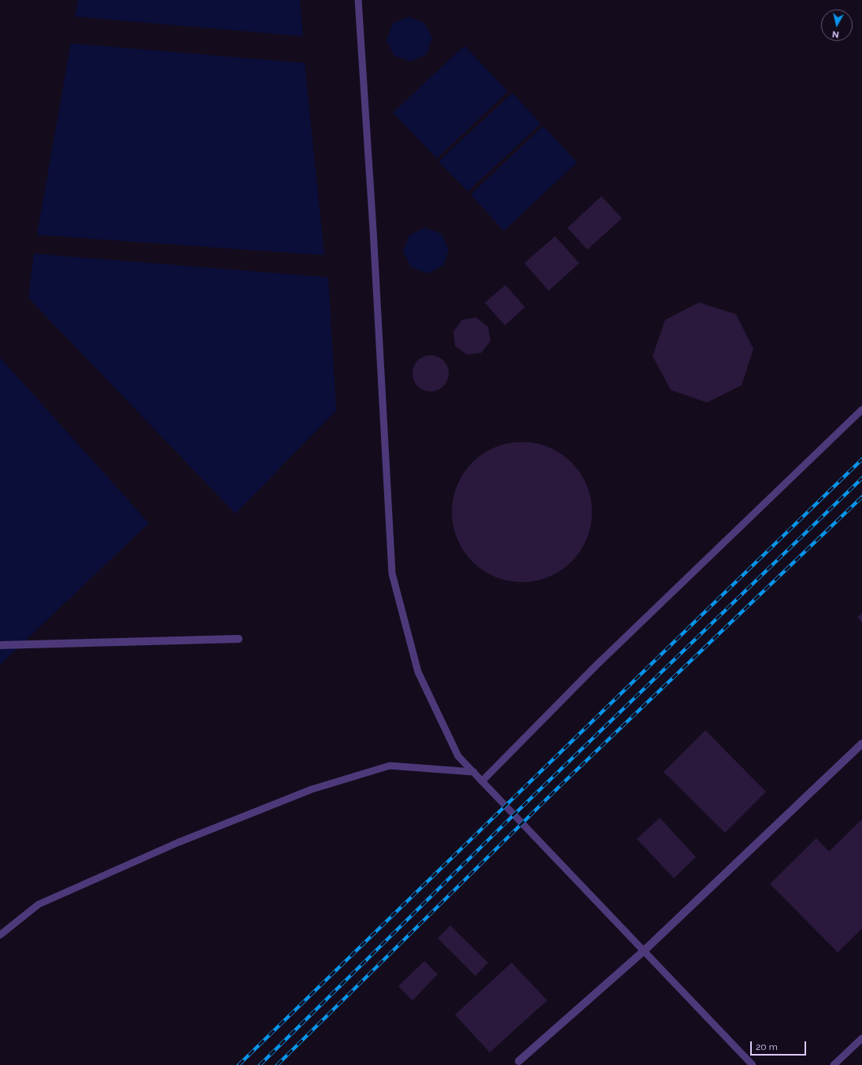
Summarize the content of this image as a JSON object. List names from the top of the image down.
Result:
{
  "scale_bar": "20 m",
  "north": "bottom"
}
